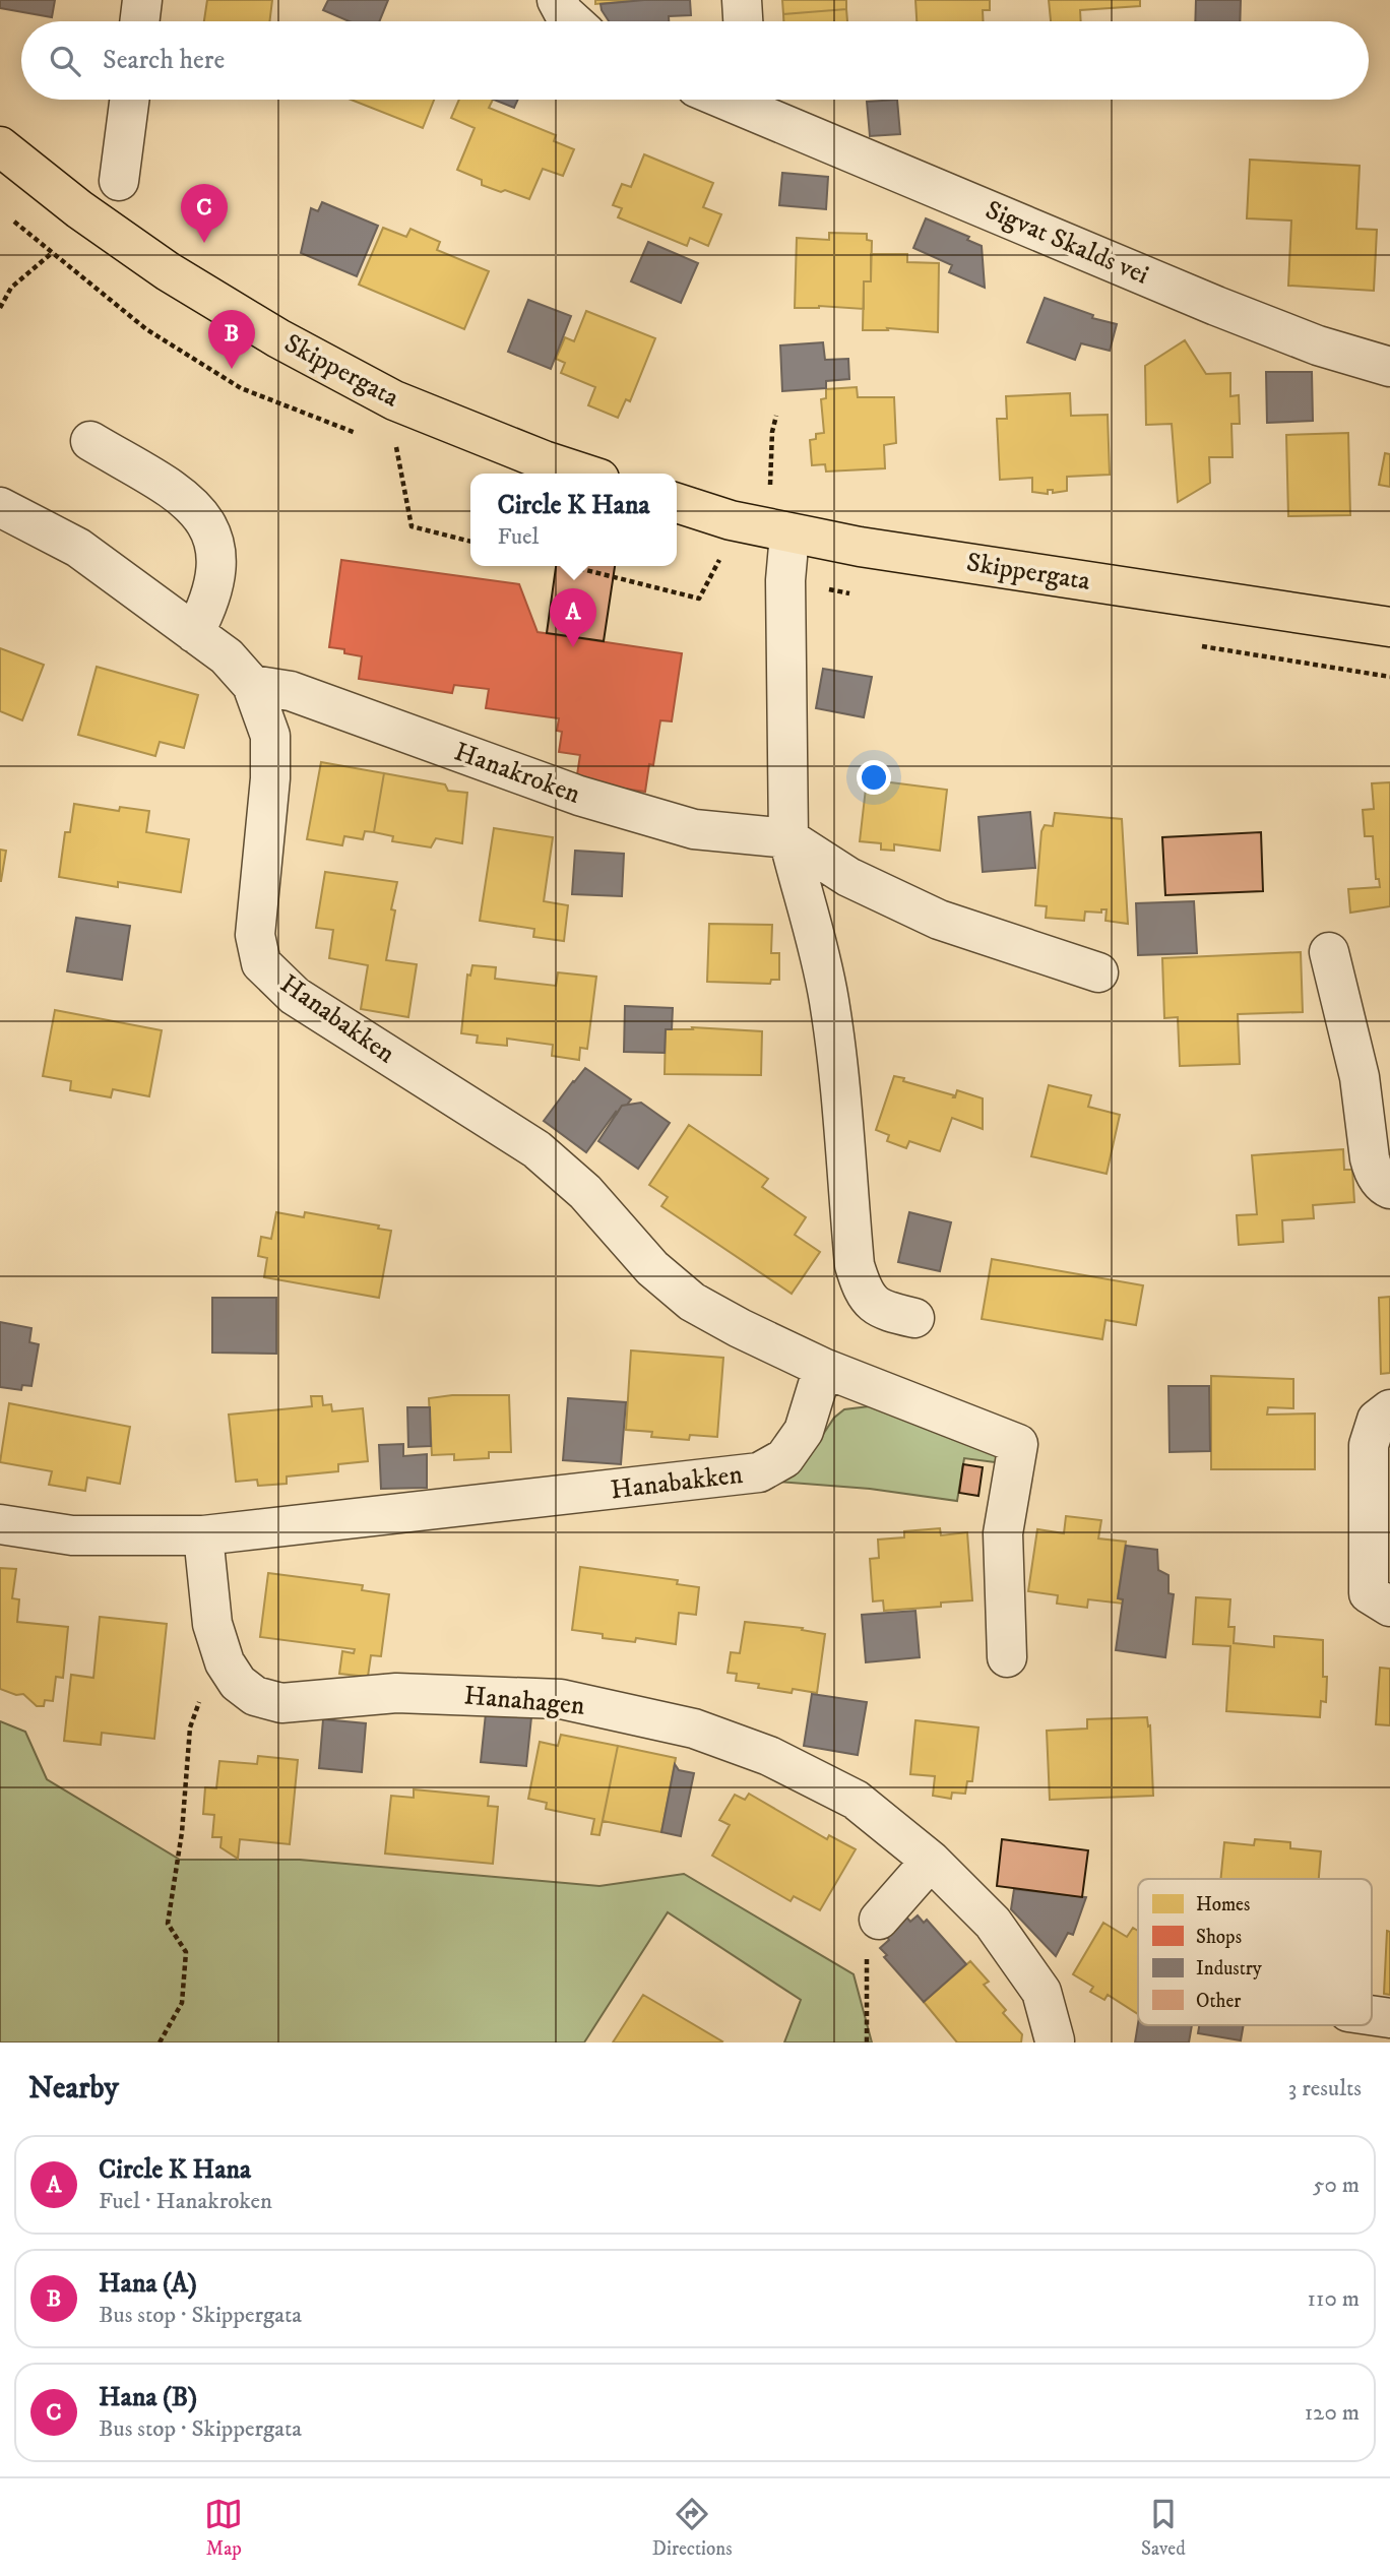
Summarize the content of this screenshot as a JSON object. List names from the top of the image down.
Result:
{
  "streets": {
    "main road": ["Skippergata"],
    "street": [
      "Sigvat Skalds vei",
      "Hanakroken",
      "Hanabakken",
      "Hanahagen"
    ]
  },
  "crossings": [
    ["Hanakroken", "Hanabakken"],
    ["Hanabakken", "Hanahagen"]
  ],
  "legend": [
    "Homes",
    "Shops",
    "Industry",
    "Other"
  ],
  "page": {
    "search": "Search here",
    "pins": ["C", "B", "A"],
    "popup": ["Circle K Hana", "Fuel"],
    "heading": ["Nearby", "3 results"],
    "list": [
      {
        "mark": "A",
        "name": "Circle K Hana",
        "note": "Fuel · Hanakroken",
        "value": "50 m"
      },
      {
        "mark": "B",
        "name": "Hana (A)",
        "note": "Bus stop · Skippergata",
        "value": "110 m"
      },
      {
        "mark": "C",
        "name": "Hana (B)",
        "note": "Bus stop · Skippergata",
        "value": "120 m"
      }
    ],
    "nav": ["Map", "Directions", "Saved"]
  }
}
